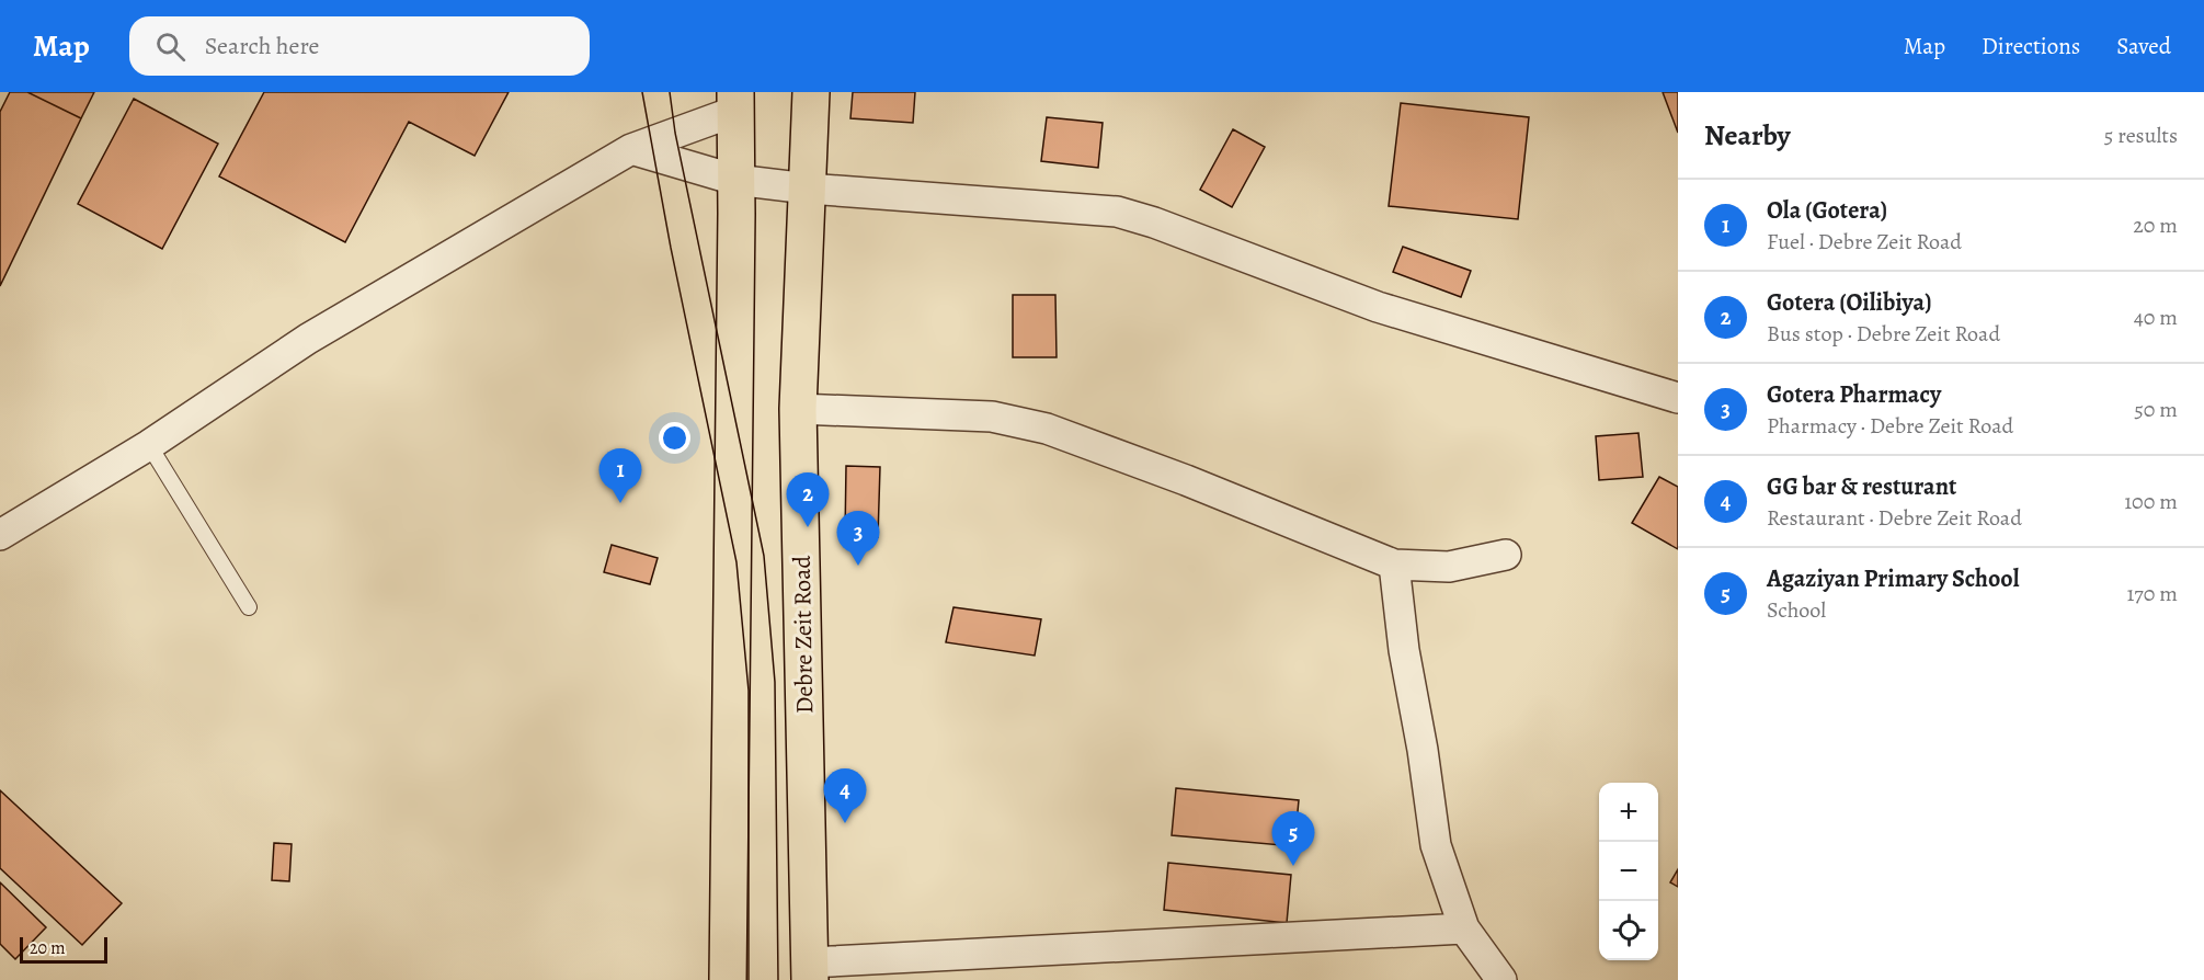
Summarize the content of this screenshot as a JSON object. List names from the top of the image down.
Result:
{
  "streets": {
    "main road": ["Debre Zeit Road"]
  },
  "scale_bar": "20 m",
  "page": {
    "header": "Map",
    "search": "Search here",
    "nav": ["Map", "Directions", "Saved"],
    "heading": ["Nearby", "5 results"],
    "list": [
      {
        "mark": "1",
        "name": "Ola (Gotera)",
        "note": "Fuel · Debre Zeit Road",
        "value": "20 m"
      },
      {
        "mark": "2",
        "name": "Gotera (Oilibiya)",
        "note": "Bus stop · Debre Zeit Road",
        "value": "40 m"
      },
      {
        "mark": "3",
        "name": "Gotera Pharmacy",
        "note": "Pharmacy · Debre Zeit Road",
        "value": "50 m"
      },
      {
        "mark": "4",
        "name": "GG bar & resturant",
        "note": "Restaurant · Debre Zeit Road",
        "value": "100 m"
      },
      {
        "mark": "5",
        "name": "Agaziyan Primary School",
        "note": "School",
        "value": "170 m"
      }
    ],
    "pins": [
      "1",
      "2",
      "3",
      "4",
      "5"
    ],
    "map_buttons": ["+", "−"],
    "scale": "20 m"
  }
}
